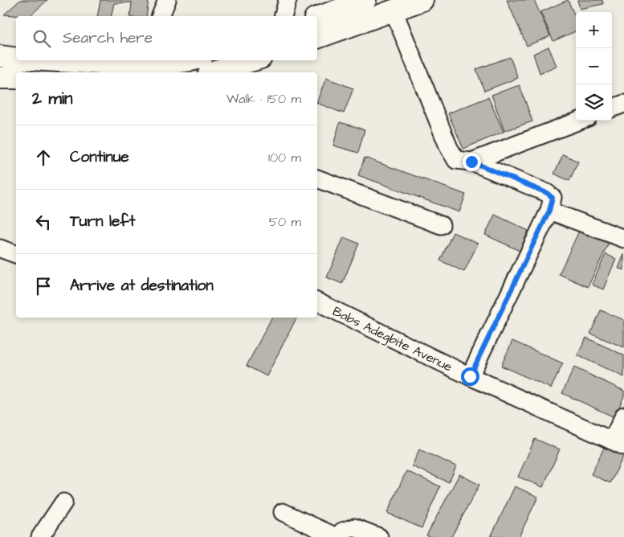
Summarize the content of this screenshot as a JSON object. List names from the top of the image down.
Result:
{
  "streets": {
    "street": ["Babs Adegbite Avenue"]
  },
  "page": {
    "map_buttons": ["+", "−"],
    "search": "Search here",
    "heading": ["2 min", "Walk · 150 m"],
    "list": [
      ["Continue", "100 m"],
      ["Turn left", "50 m"],
      "Arrive at destination"
    ]
  }
}
